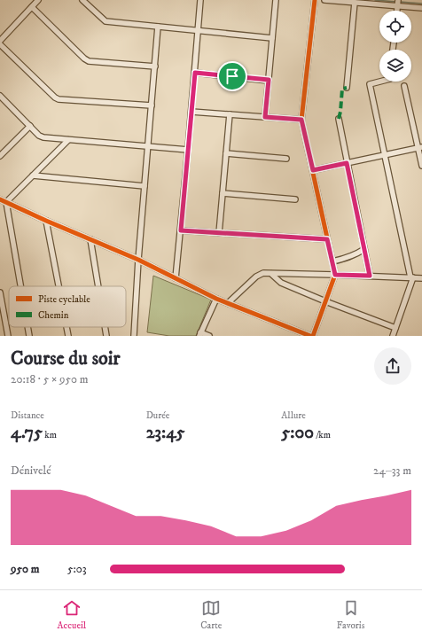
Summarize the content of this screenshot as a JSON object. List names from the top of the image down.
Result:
{
  "legend": ["Piste cyclable", "Chemin"],
  "page": {
    "heading": ["Course du soir", "20:18 · 5 × 950 m"],
    "stats": [
      ["Distance", "4.75 km"],
      ["Durée", "23:45"],
      ["Allure", "5:00 /km"]
    ],
    "chart": ["Dénivelé", "24–33 m"],
    "list": [
      {
        "name": "950 m",
        "note": "5:03"
      }
    ],
    "tabs": ["Accueil", "Carte", "Favoris"]
  }
}
